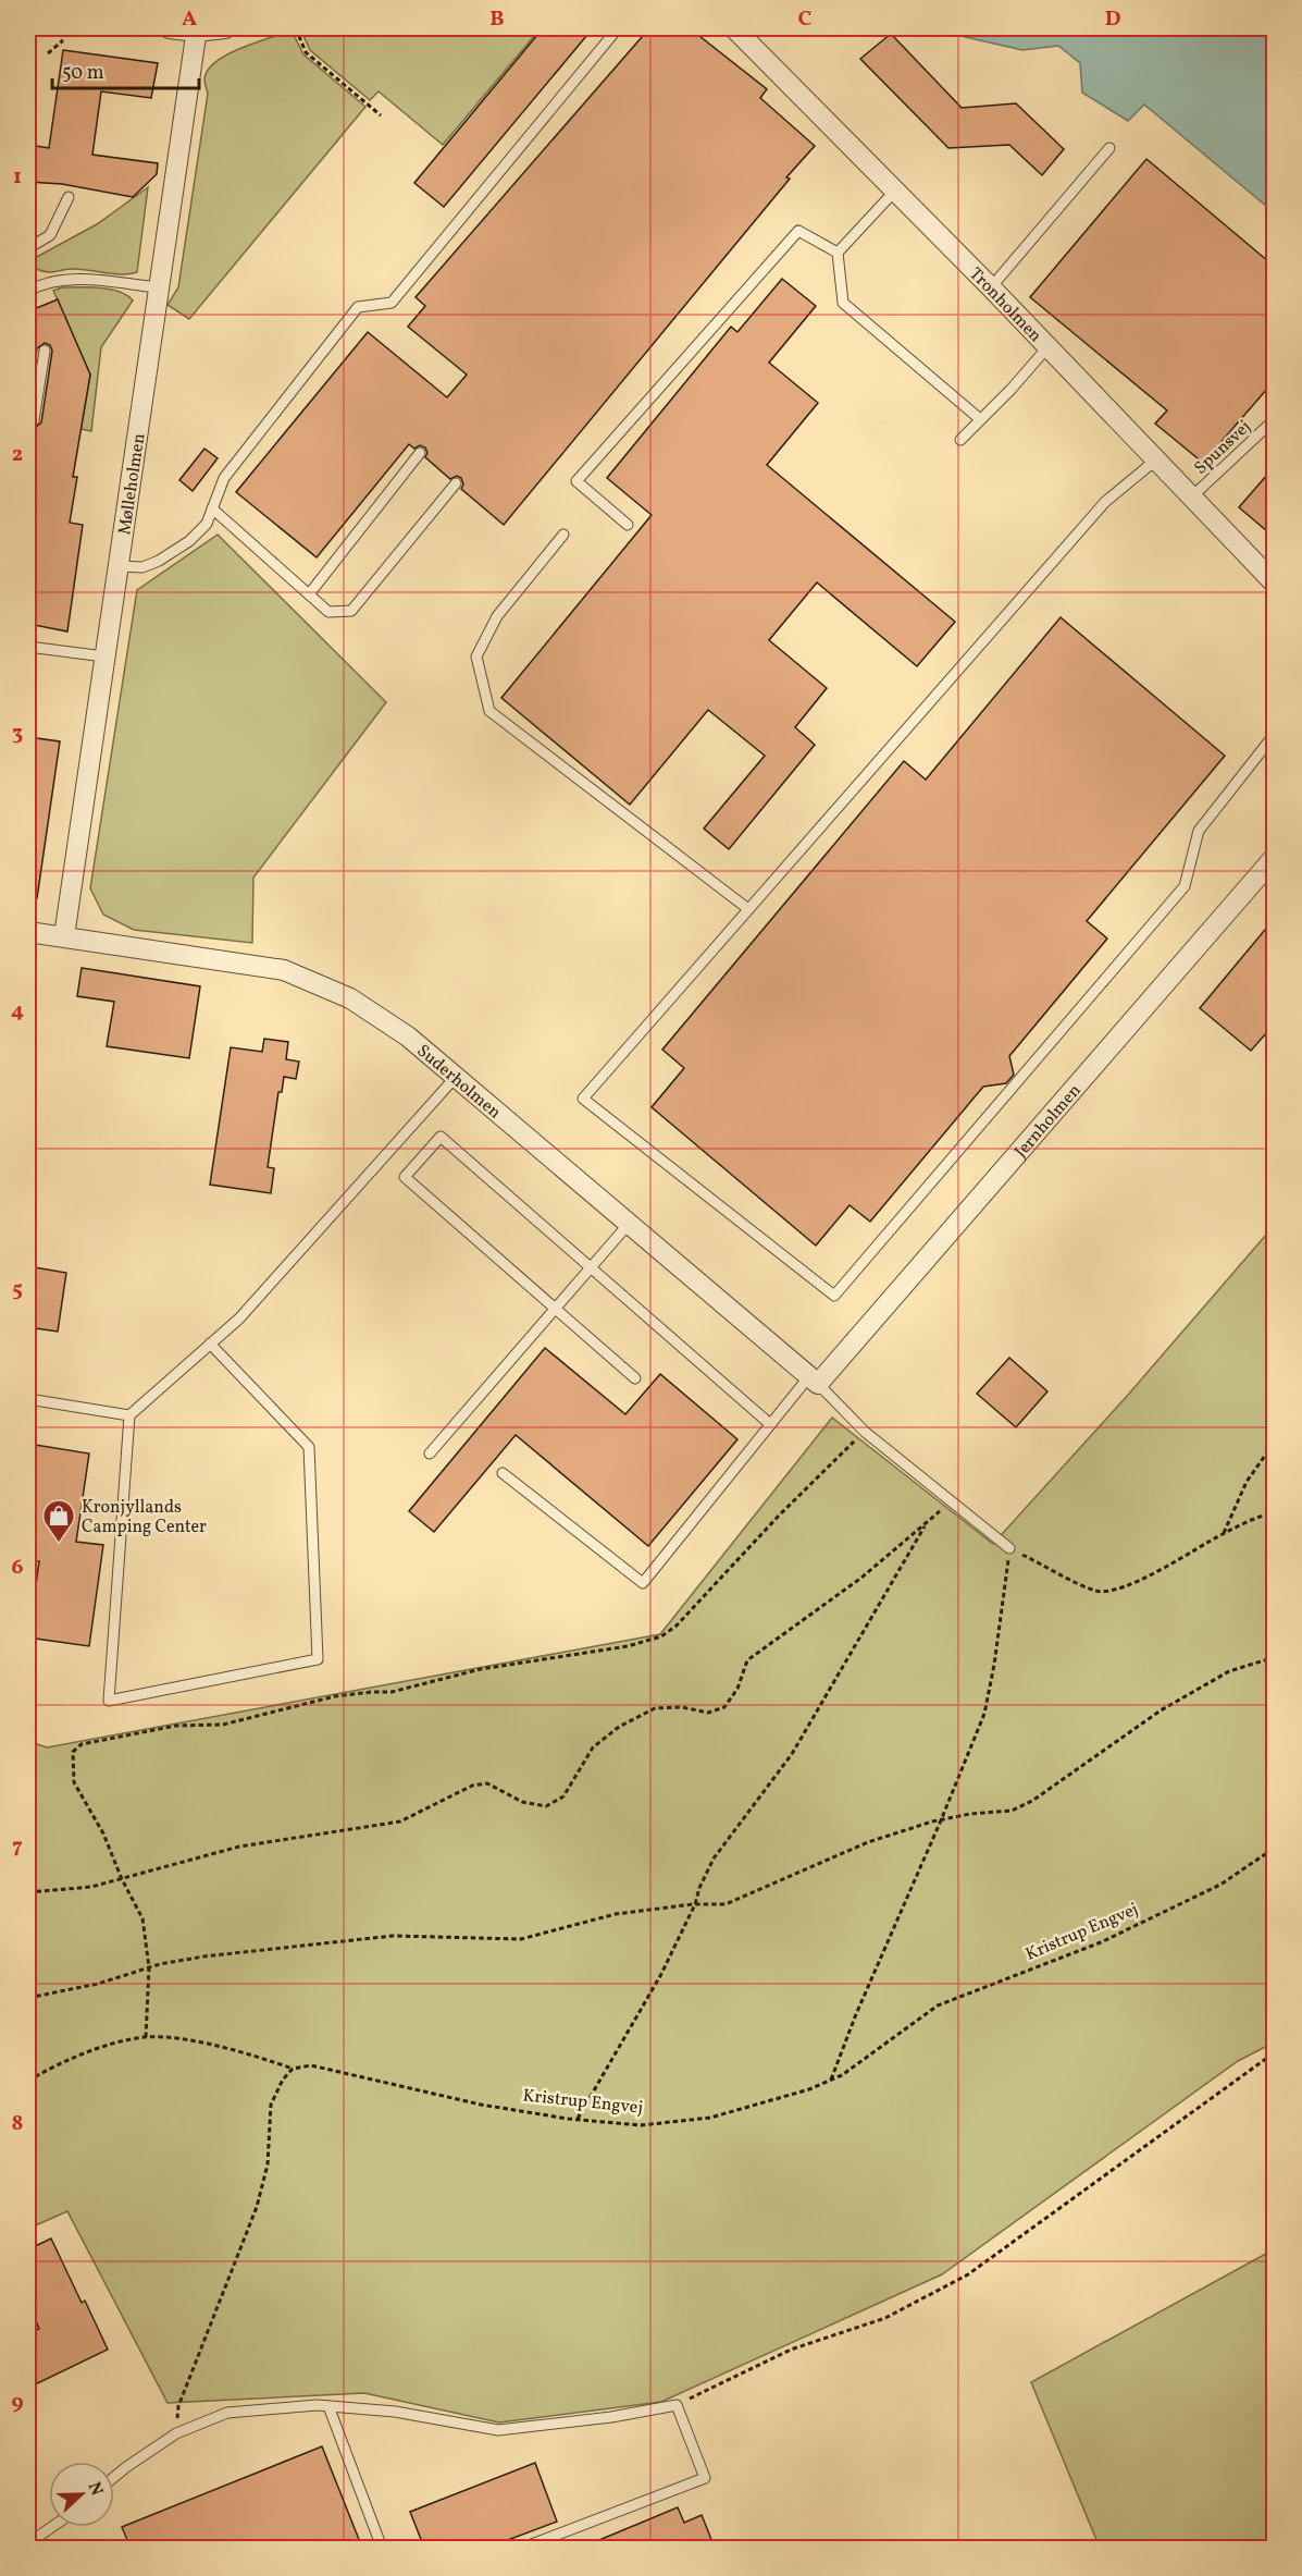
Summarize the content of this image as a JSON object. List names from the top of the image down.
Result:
{
  "streets": {
    "street": [
      "Tronholmen",
      "Mølleholmen",
      "Suderholmen",
      "Jernholmen"
    ],
    "lane": ["Spunsvej"],
    "path": ["Kristrup Engvej"]
  },
  "crossings": [
    ["Tronholmen", "Spunsvej"],
    ["Mølleholmen", "Suderholmen"],
    ["Suderholmen", "Jernholmen"]
  ],
  "places": {
    "shop": ["Kronjyllands Camping Center"]
  },
  "scale_bar": "50 m",
  "north": "right",
  "grid": {
    "columns": [
      "A",
      "B",
      "C",
      "D"
    ],
    "rows": [
      "1",
      "2",
      "3",
      "4",
      "5",
      "6",
      "7",
      "8",
      "9"
    ]
  }
}
